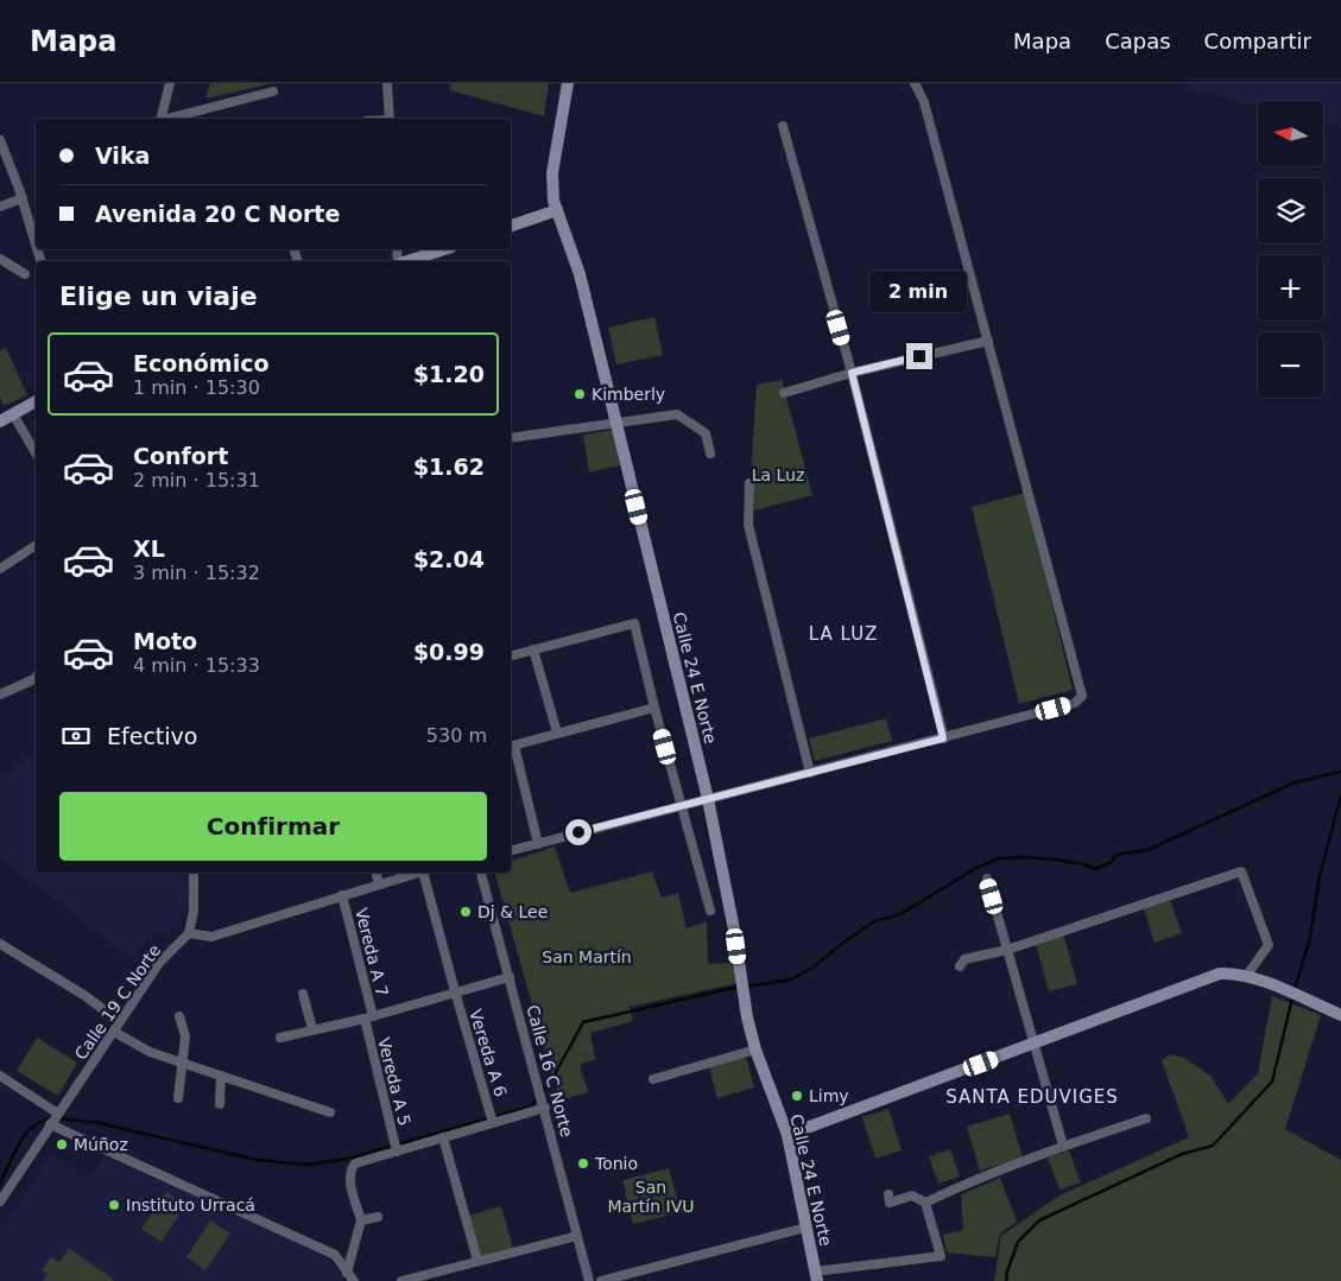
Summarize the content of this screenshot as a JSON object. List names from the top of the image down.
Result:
{
  "streets": {
    "main road": ["Calle 24 E Norte"],
    "street": [
      "Vereda A 7",
      "Calle 19 C Norte",
      "Vereda A 6",
      "Calle 16 C Norte",
      "Vereda A 5"
    ]
  },
  "crossings": [
    ["Vereda A 7", "Vereda A 5"]
  ],
  "districts": ["LA LUZ", "SANTA EDUVIGES"],
  "parks": ["La Luz", "San Martín", "San Martín IVU"],
  "places": [
    "Kimberly",
    "Dj & Lee",
    "Limy",
    "Múñoz",
    "Tonio",
    "Instituto Urracá"
  ],
  "north": "left",
  "page": {
    "header": "Mapa",
    "nav": ["Mapa", "Capas", "Compartir"],
    "map_buttons": ["+", "−"],
    "banner": ["Vika", "Avenida 20 C Norte"],
    "heading": "Elige un viaje",
    "bubble": "2 min",
    "list": [
      {
        "name": "Económico",
        "note": "1 min · 15:30",
        "value": "$1.20"
      },
      {
        "name": "Confort",
        "note": "2 min · 15:31",
        "value": "$1.62"
      },
      {
        "name": "XL",
        "note": "3 min · 15:32",
        "value": "$2.04"
      },
      {
        "name": "Moto",
        "note": "4 min · 15:33",
        "value": "$0.99"
      }
    ],
    "pay": ["Efectivo", "530 m"],
    "buttons": "Confirmar"
  }
}
